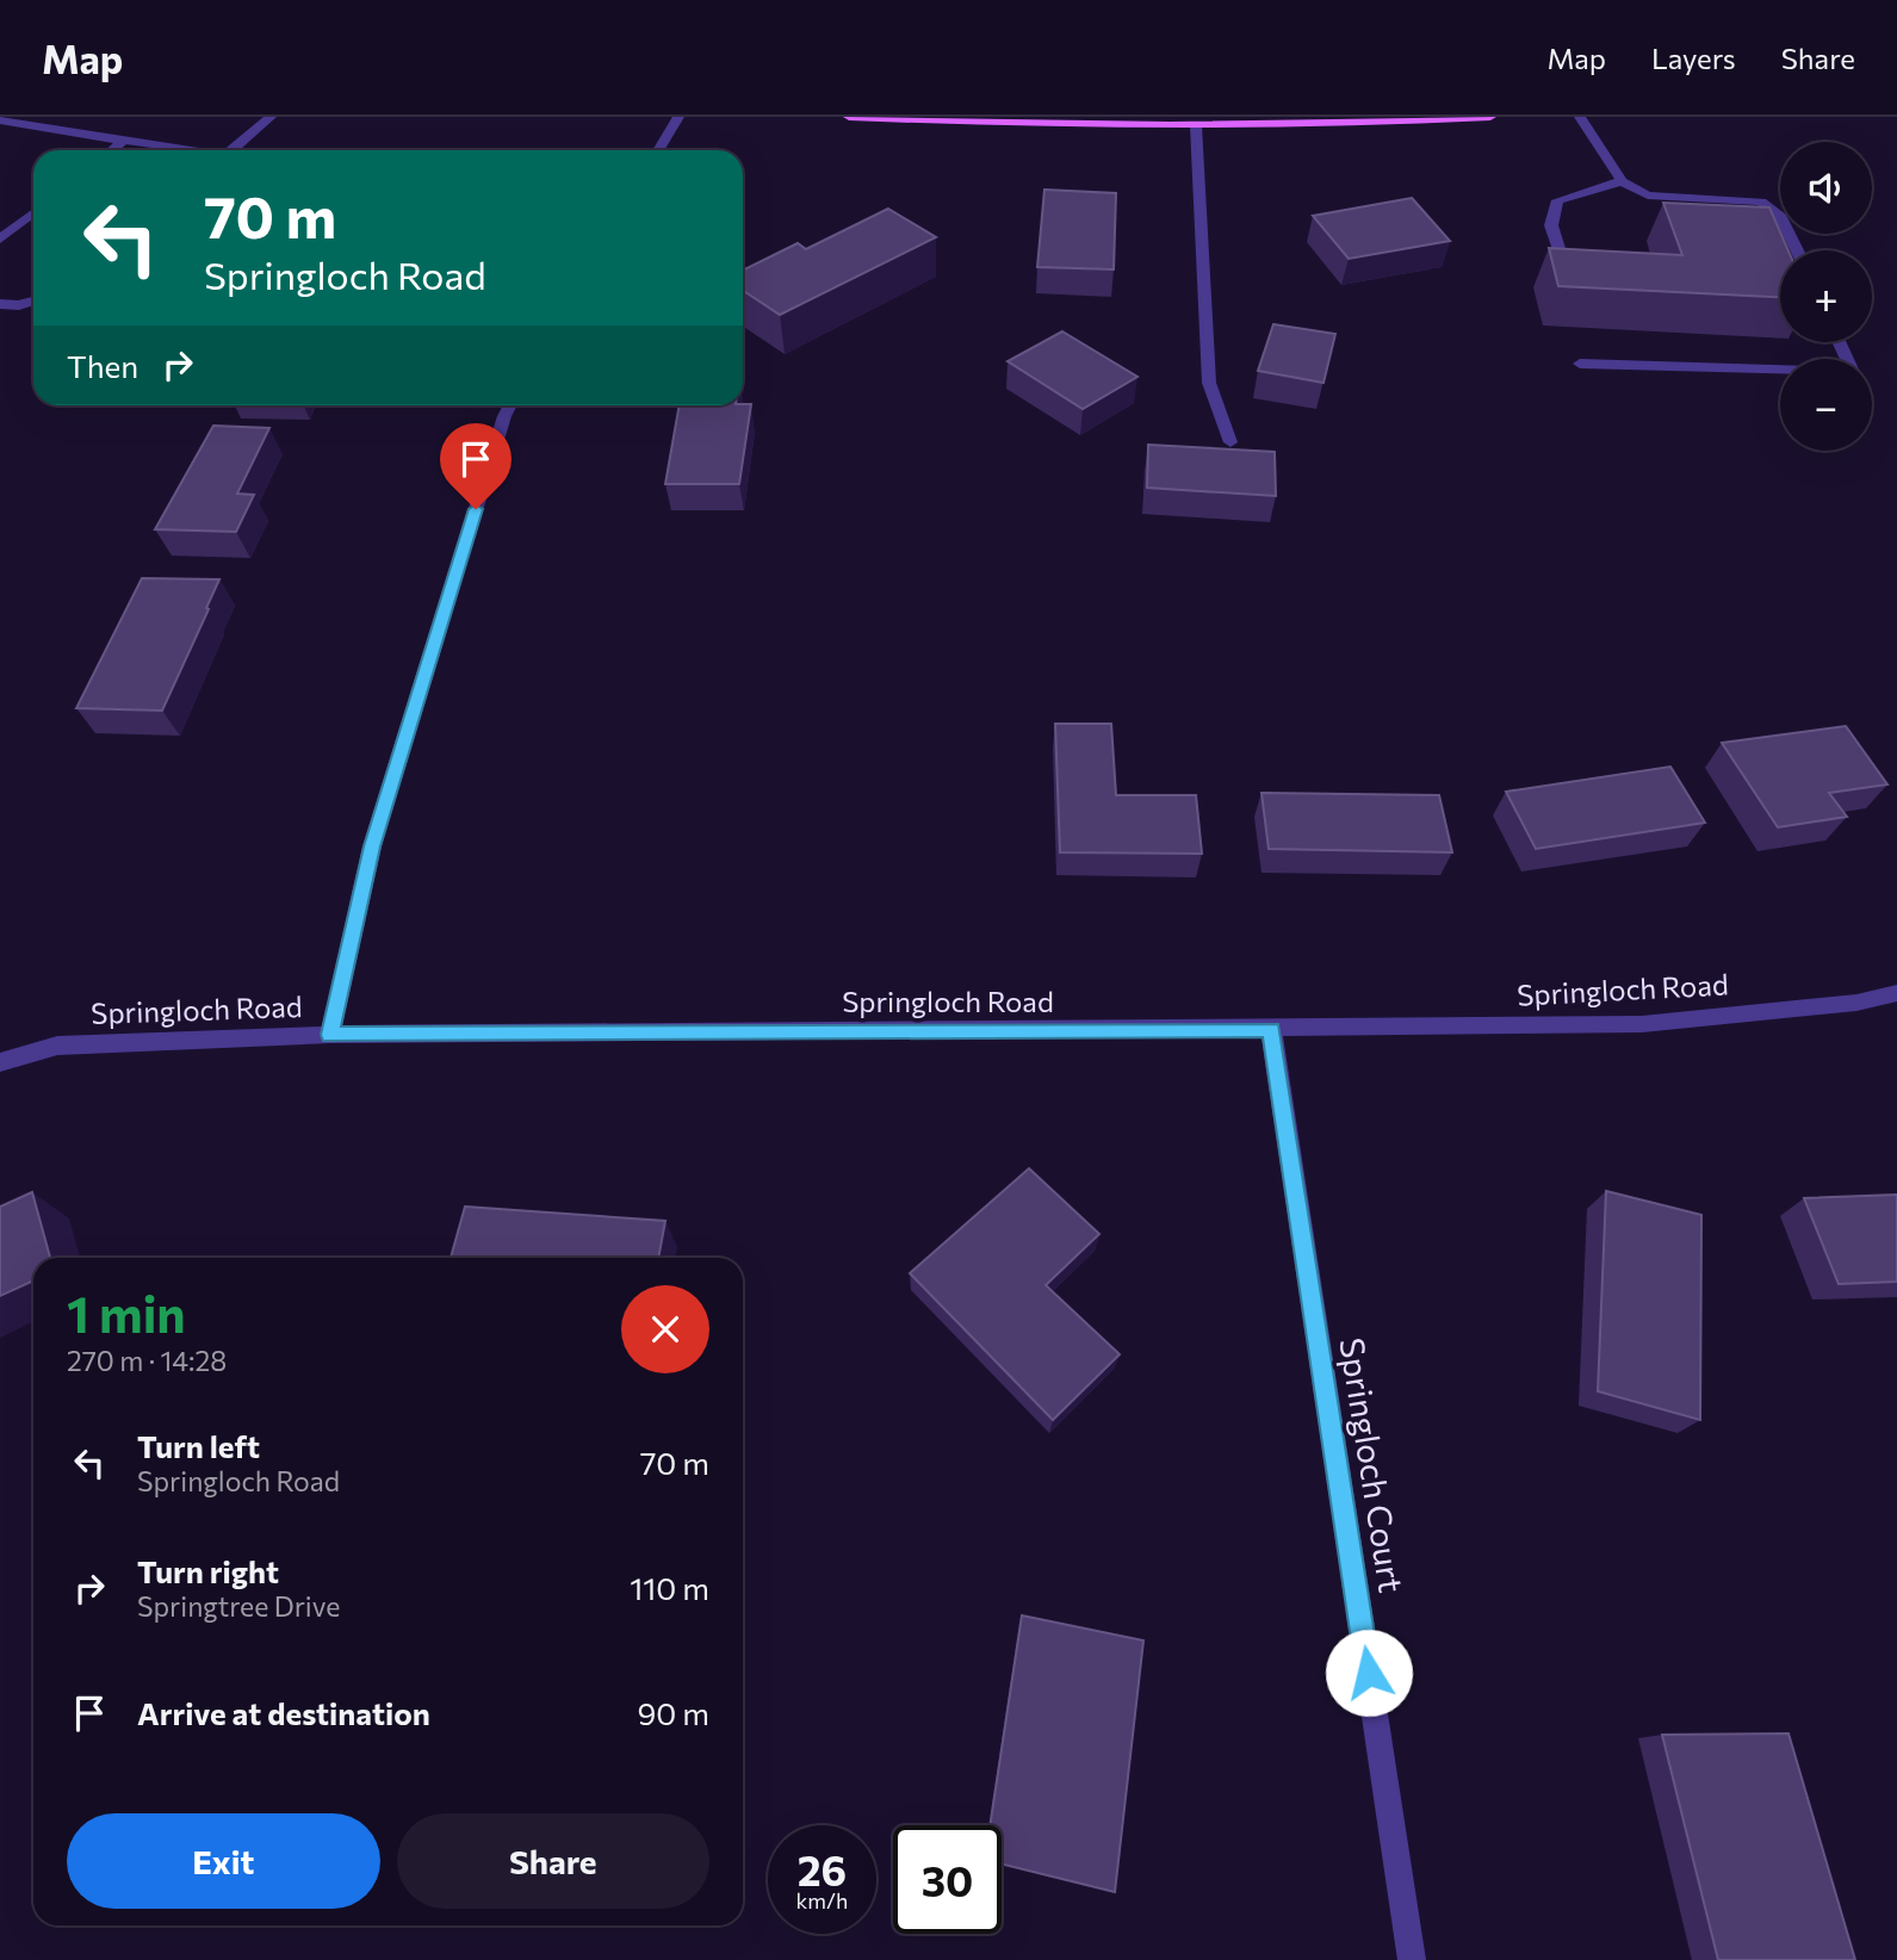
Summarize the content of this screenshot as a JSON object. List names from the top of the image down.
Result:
{
  "streets": {
    "street": ["Springloch Road", "Springloch Court"]
  },
  "crossings": [
    ["Springloch Road", "Springloch Court"]
  ],
  "page": {
    "header": "Map",
    "nav": ["Map", "Layers", "Share"],
    "map_buttons": ["+", "−"],
    "turn": ["70 m", "Springloch Road"],
    "then": "Then",
    "heading": ["1 min", "270 m · 14:28"],
    "list": [
      {
        "name": "Turn left",
        "note": "Springloch Road",
        "value": "70 m"
      },
      {
        "name": "Turn right",
        "note": "Springtree Drive",
        "value": "110 m"
      },
      {
        "name": "Arrive at destination",
        "value": "90 m"
      }
    ],
    "buttons": ["Exit", "Share"],
    "speed": "26 km/h",
    "limit": "30"
  }
}
